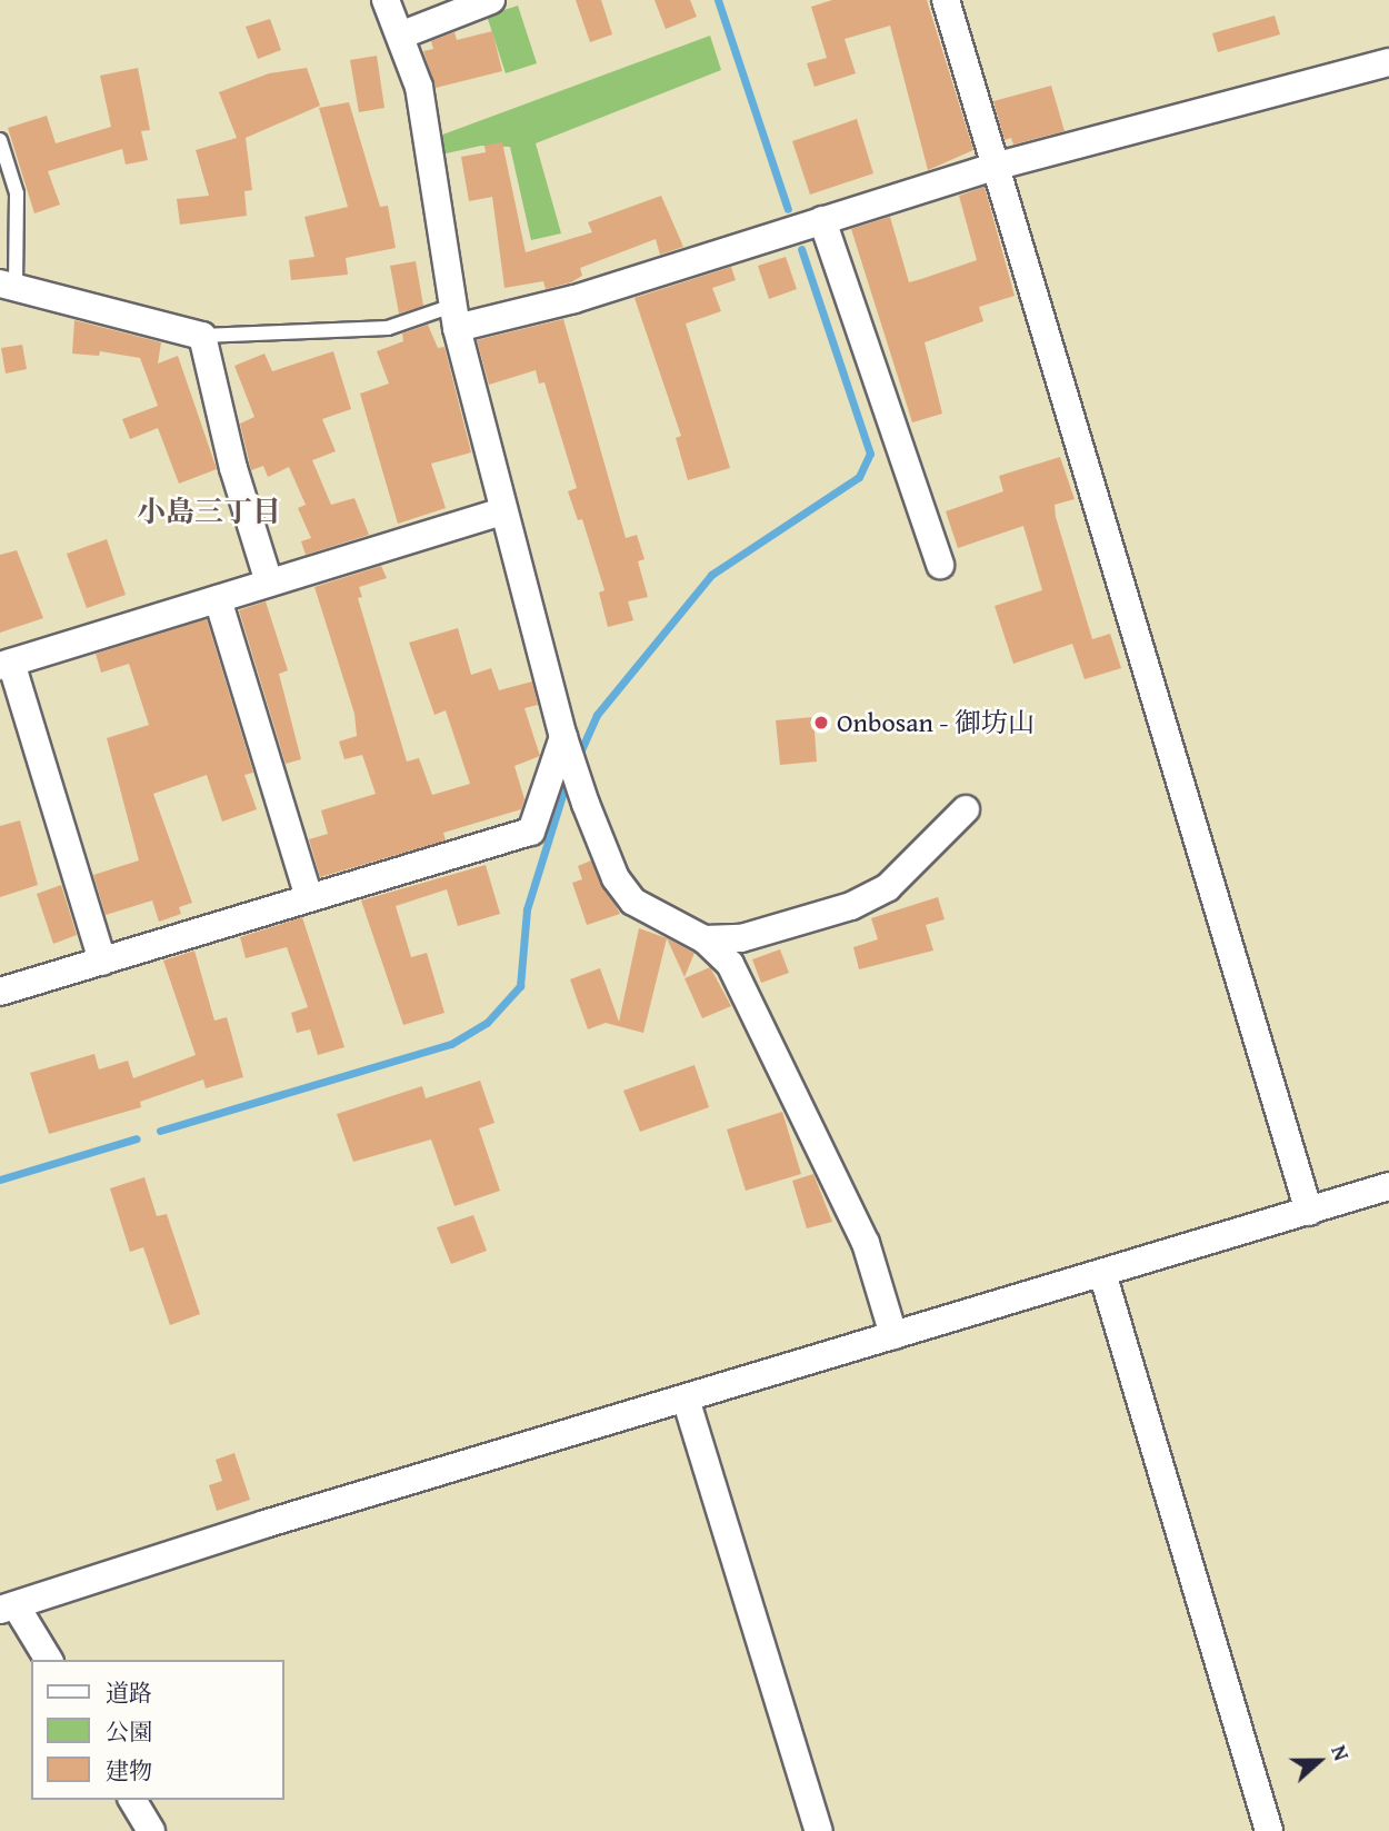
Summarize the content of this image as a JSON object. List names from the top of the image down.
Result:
{
  "districts": ["小島三丁目"],
  "places": ["Onbosan - 御坊山"],
  "legend": ["道路", "公園", "建物"],
  "north": "right"
}
